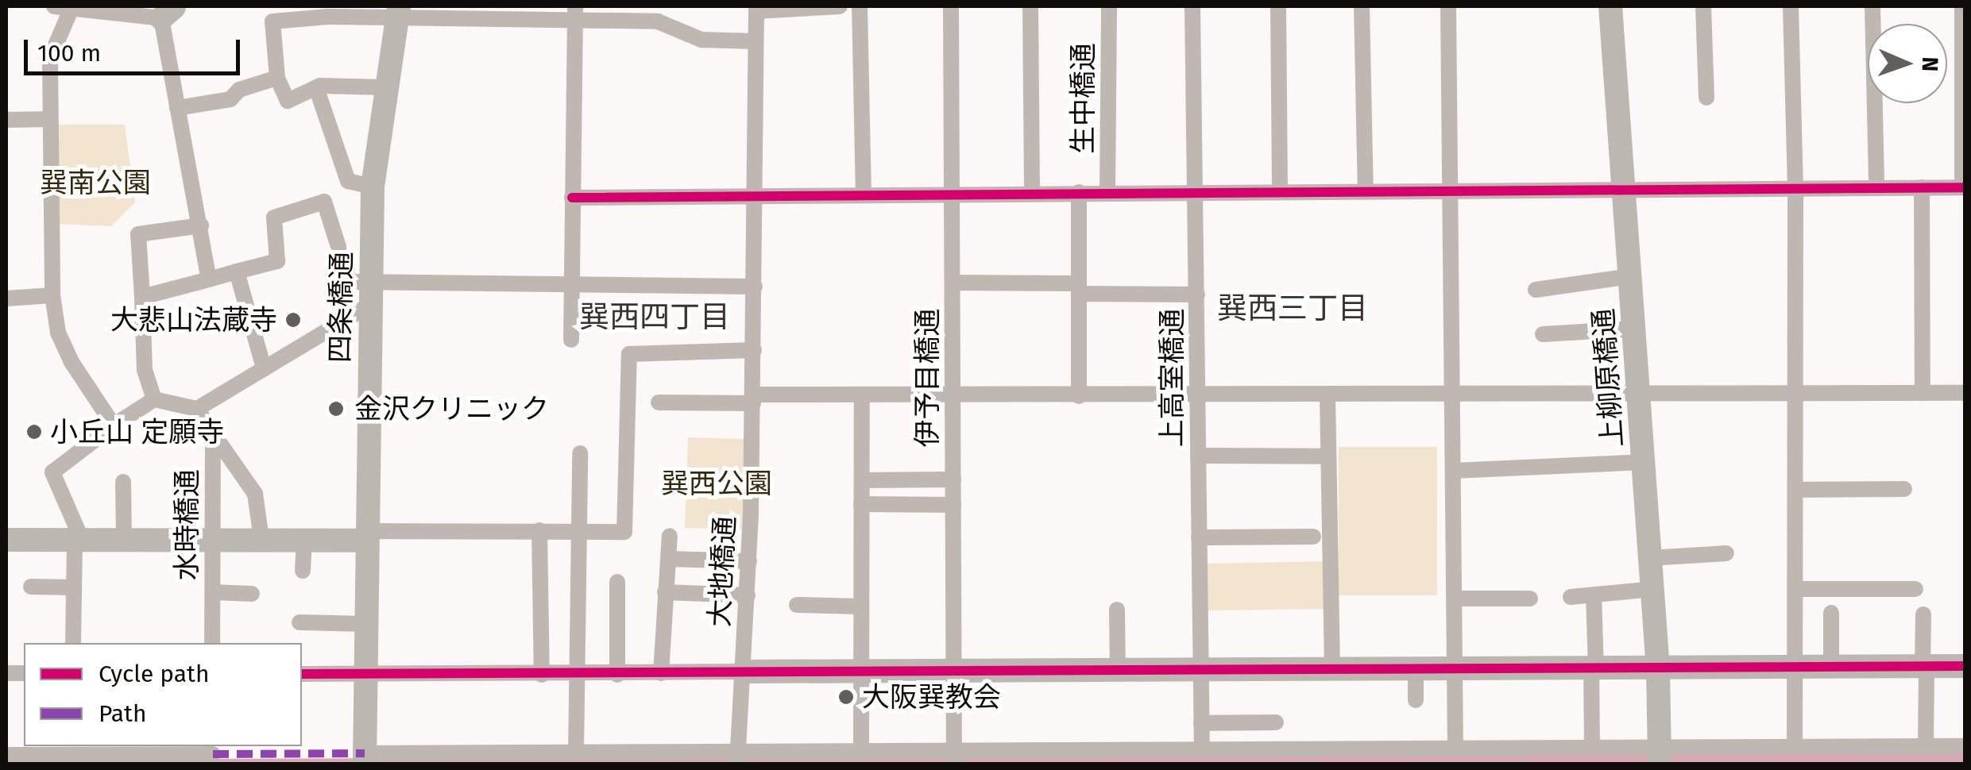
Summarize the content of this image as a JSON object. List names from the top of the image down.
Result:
{
  "streets": {
    "street": [
      "生中橋通",
      "四条橋通",
      "伊予目橋通",
      "上高室橋通",
      "上柳原橋通",
      "水時橋通",
      "大地橋通"
    ]
  },
  "districts": ["巽西三丁目", "巽西四丁目"],
  "parks": ["巽南公園", "巽西公園"],
  "places": [
    "大悲山法蔵寺",
    "金沢クリニック",
    "小丘山 定願寺",
    "大阪巽教会"
  ],
  "legend": ["Cycle path", "Path"],
  "scale_bar": "100 m",
  "north": "right"
}
